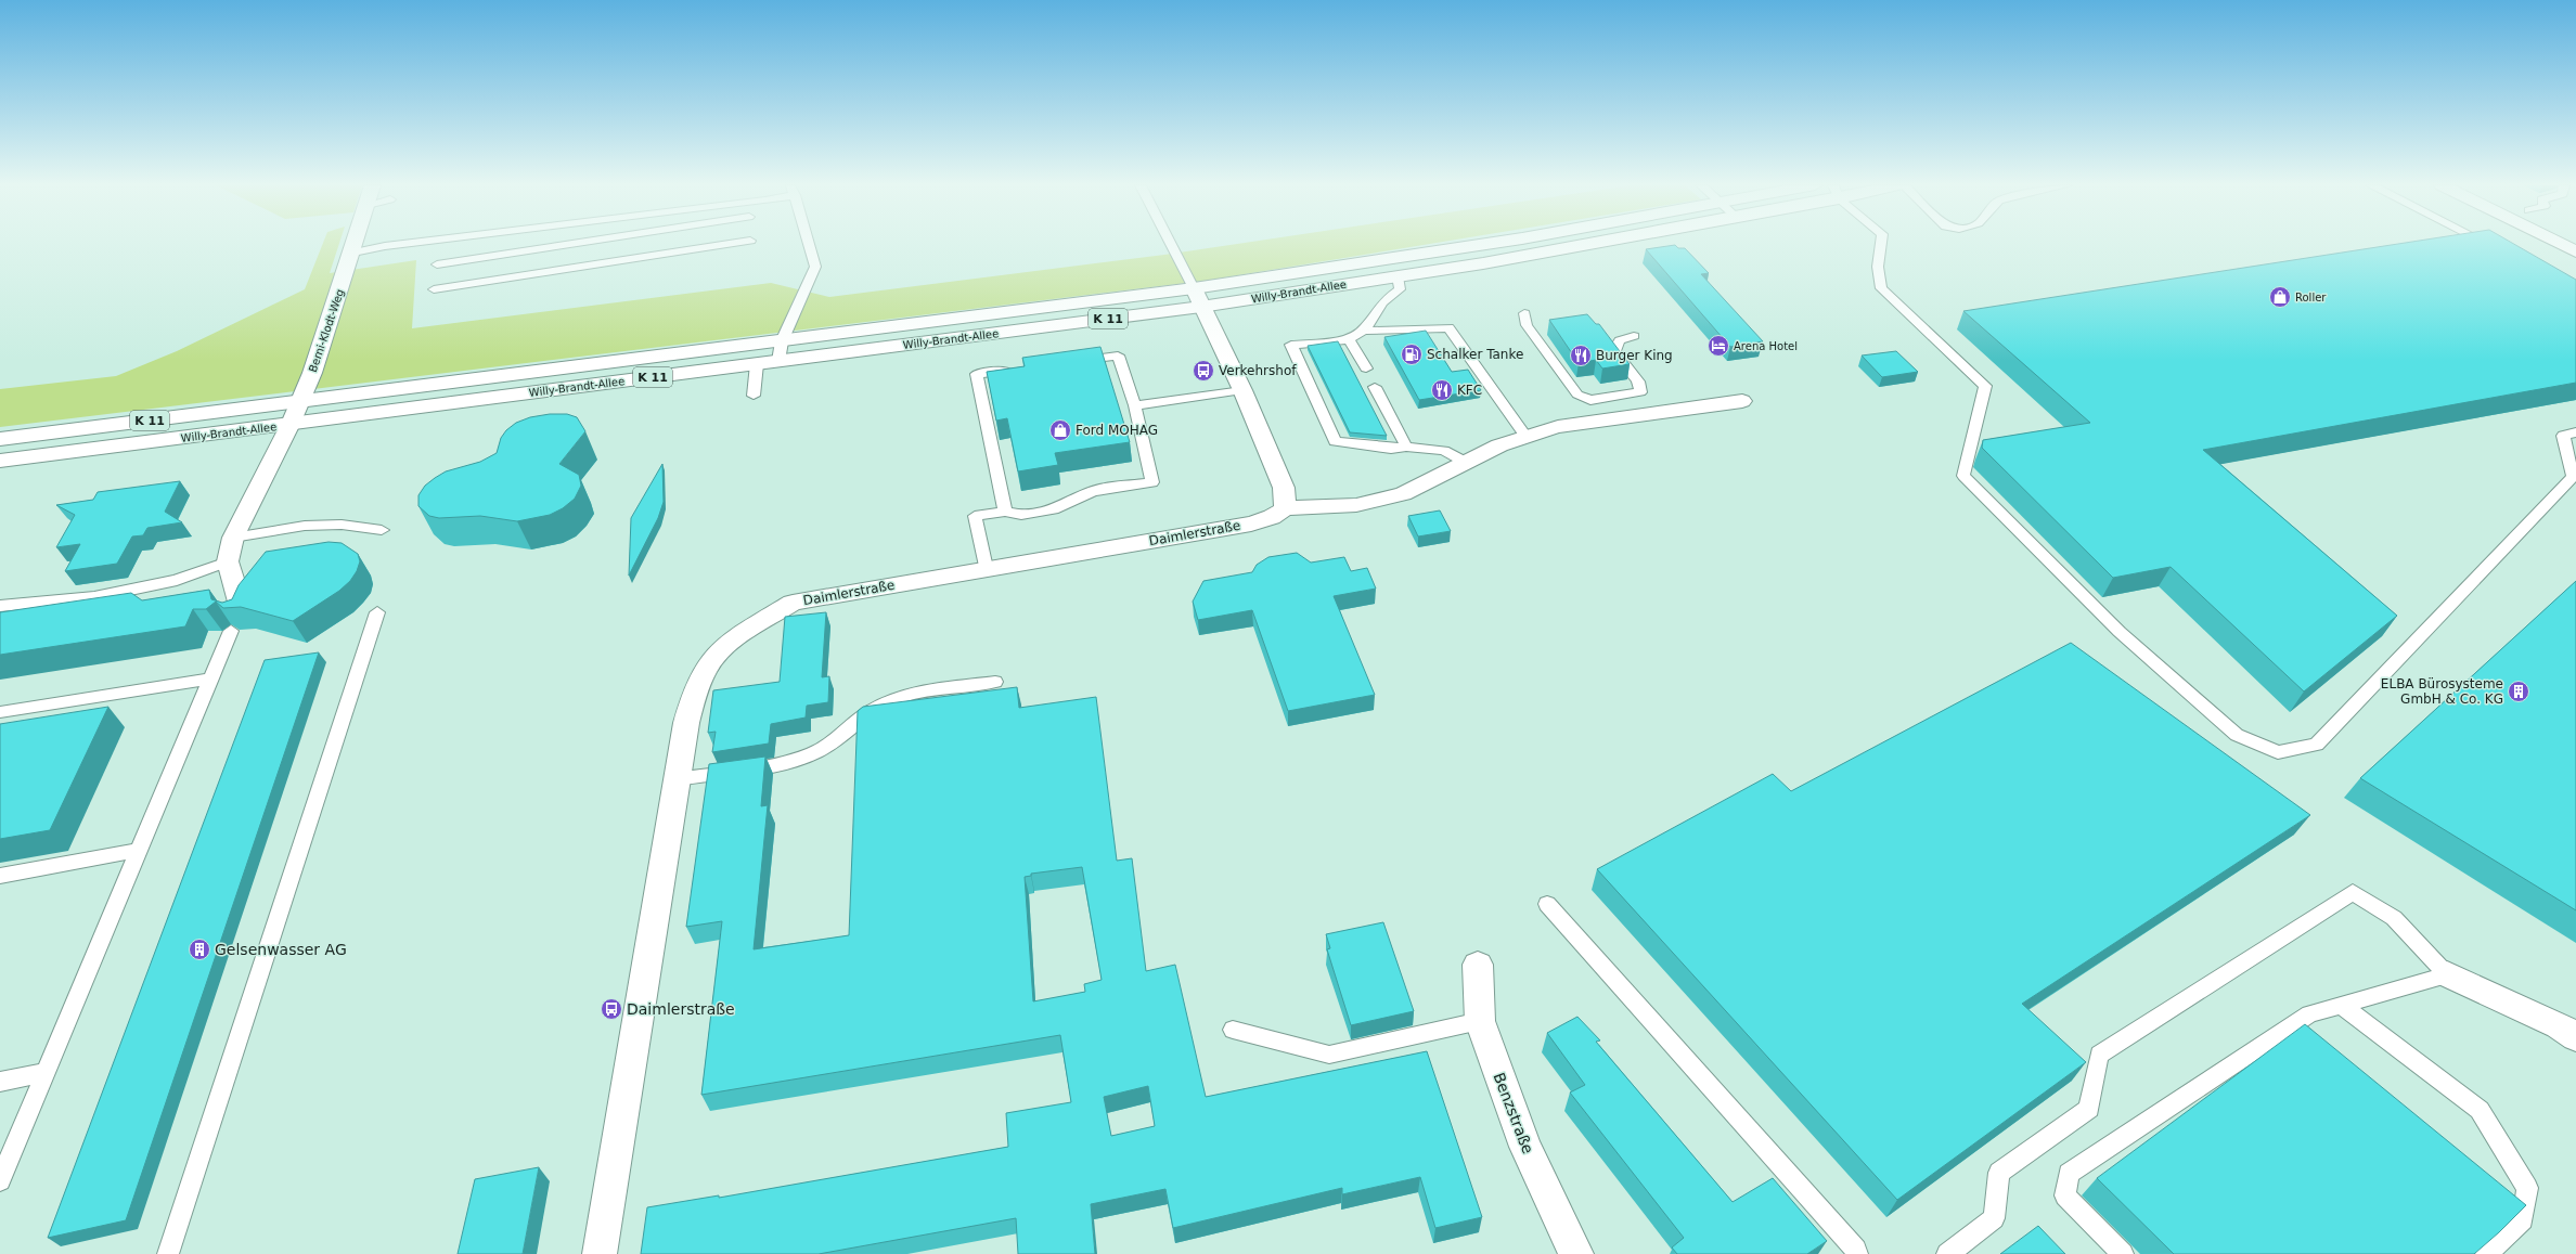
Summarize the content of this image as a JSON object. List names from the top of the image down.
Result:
{
  "streets": {
    "main road": [
      "Willy-Brandt-Allee",
      "K 11",
      "Berni-Klodt-Weg",
      "Daimlerstraße",
      "Benzstraße"
    ]
  },
  "crossings": [
    ["Willy-Brandt-Allee", "Berni-Klodt-Weg"]
  ],
  "places": {
    "shop": ["Roller", "Ford MOHAG"],
    "hotel": ["Arena Hotel"],
    "fuel station": ["Schalker Tanke"],
    "restaurant": ["Burger King", "KFC"],
    "bus stop": ["Verkehrshof", "Daimlerstraße"],
    "building": ["ELBA Bürosysteme GmbH & Co. KG", "Gelsenwasser AG"]
  }
}
